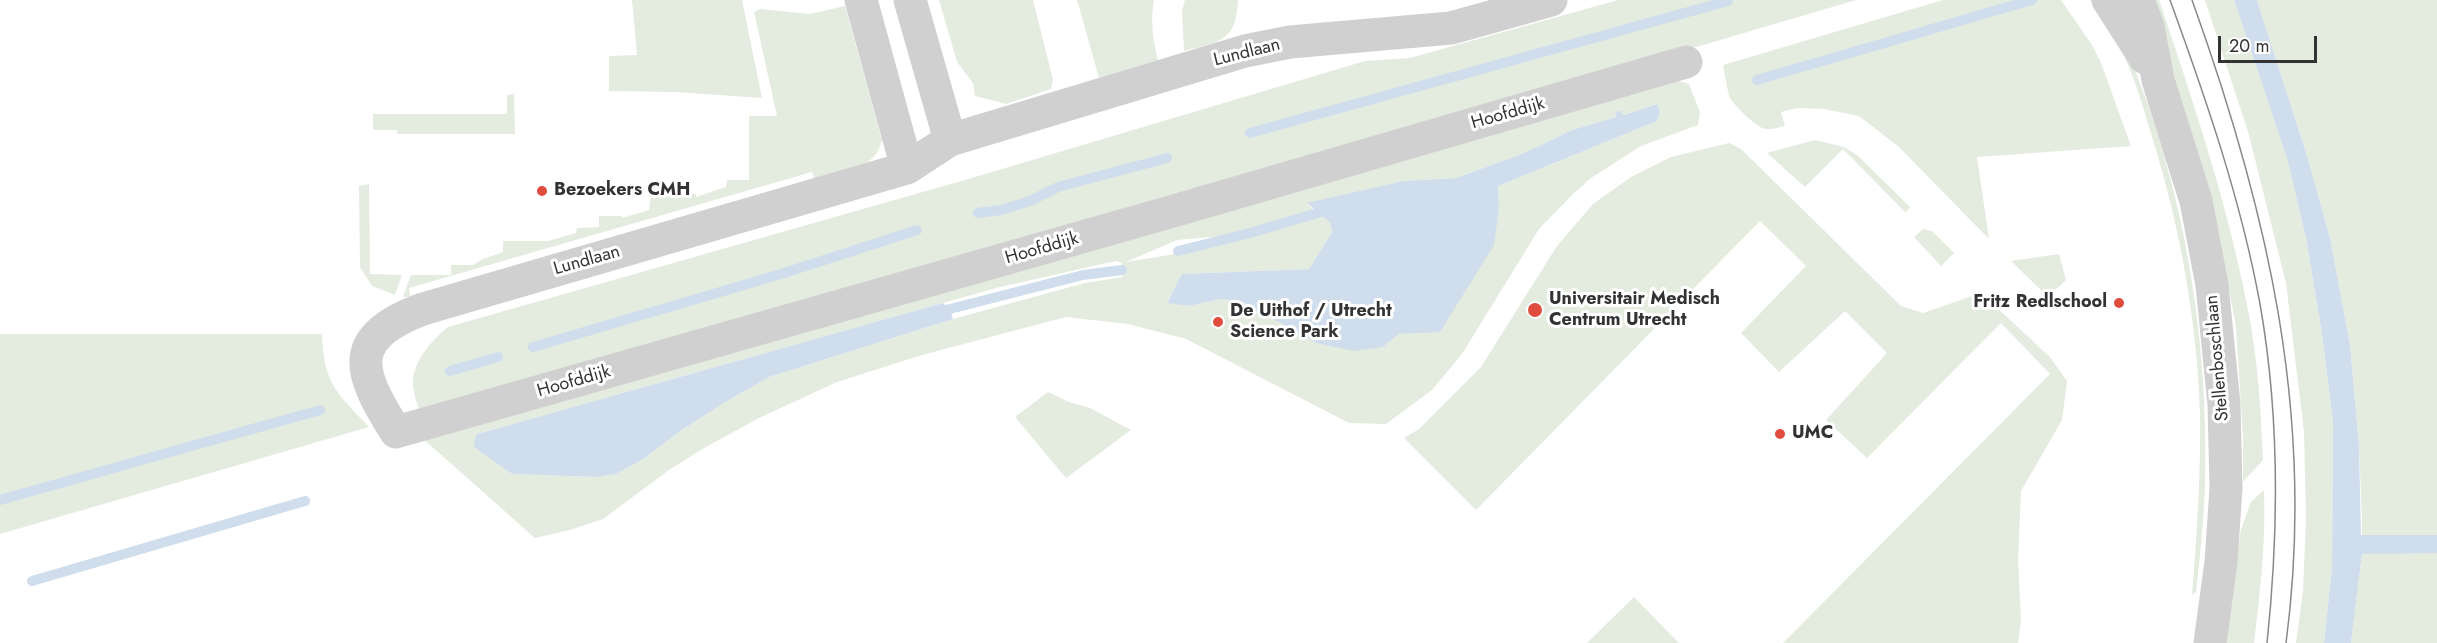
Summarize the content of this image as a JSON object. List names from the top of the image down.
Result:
{
  "streets": {
    "street": ["Lundlaan", "Hoofddijk", "Stellenboschlaan"]
  },
  "crossings": [
    ["Lundlaan", "Hoofddijk"]
  ],
  "places": [
    "Bezoekers CMH",
    "Fritz Redlschool",
    "Universitair Medisch Centrum Utrecht",
    "De Uithof / Utrecht Science Park",
    "UMC"
  ],
  "scale_bar": "20 m"
}
